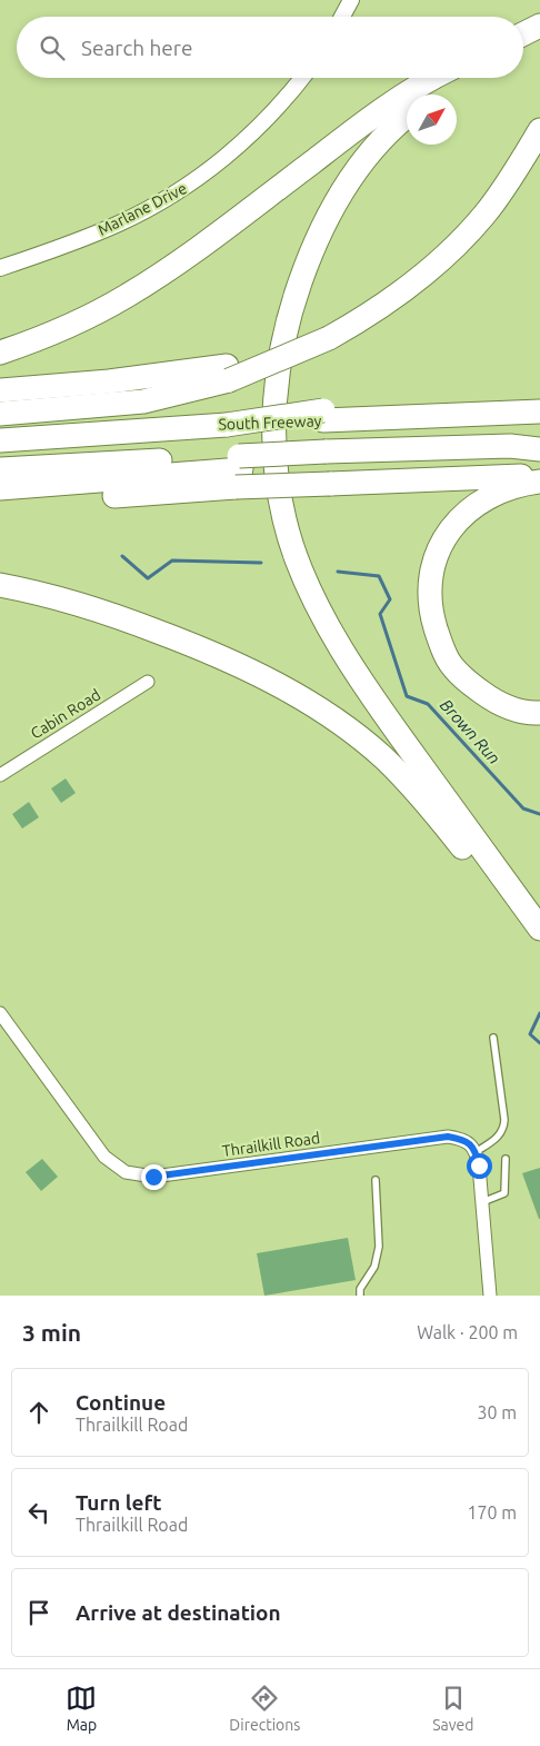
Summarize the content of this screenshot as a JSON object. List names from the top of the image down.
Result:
{
  "streets": {
    "highway": ["South Freeway"],
    "street": ["Marlane Drive", "Cabin Road", "Thrailkill Road"]
  },
  "water": ["Brown Run"],
  "north": "top right",
  "page": {
    "search": "Search here",
    "heading": ["3 min", "Walk · 200 m"],
    "list": [
      ["Continue", "Thrailkill Road", "30 m"],
      ["Turn left", "Thrailkill Road", "170 m"],
      "Arrive at destination"
    ],
    "nav": ["Map", "Directions", "Saved"]
  }
}
